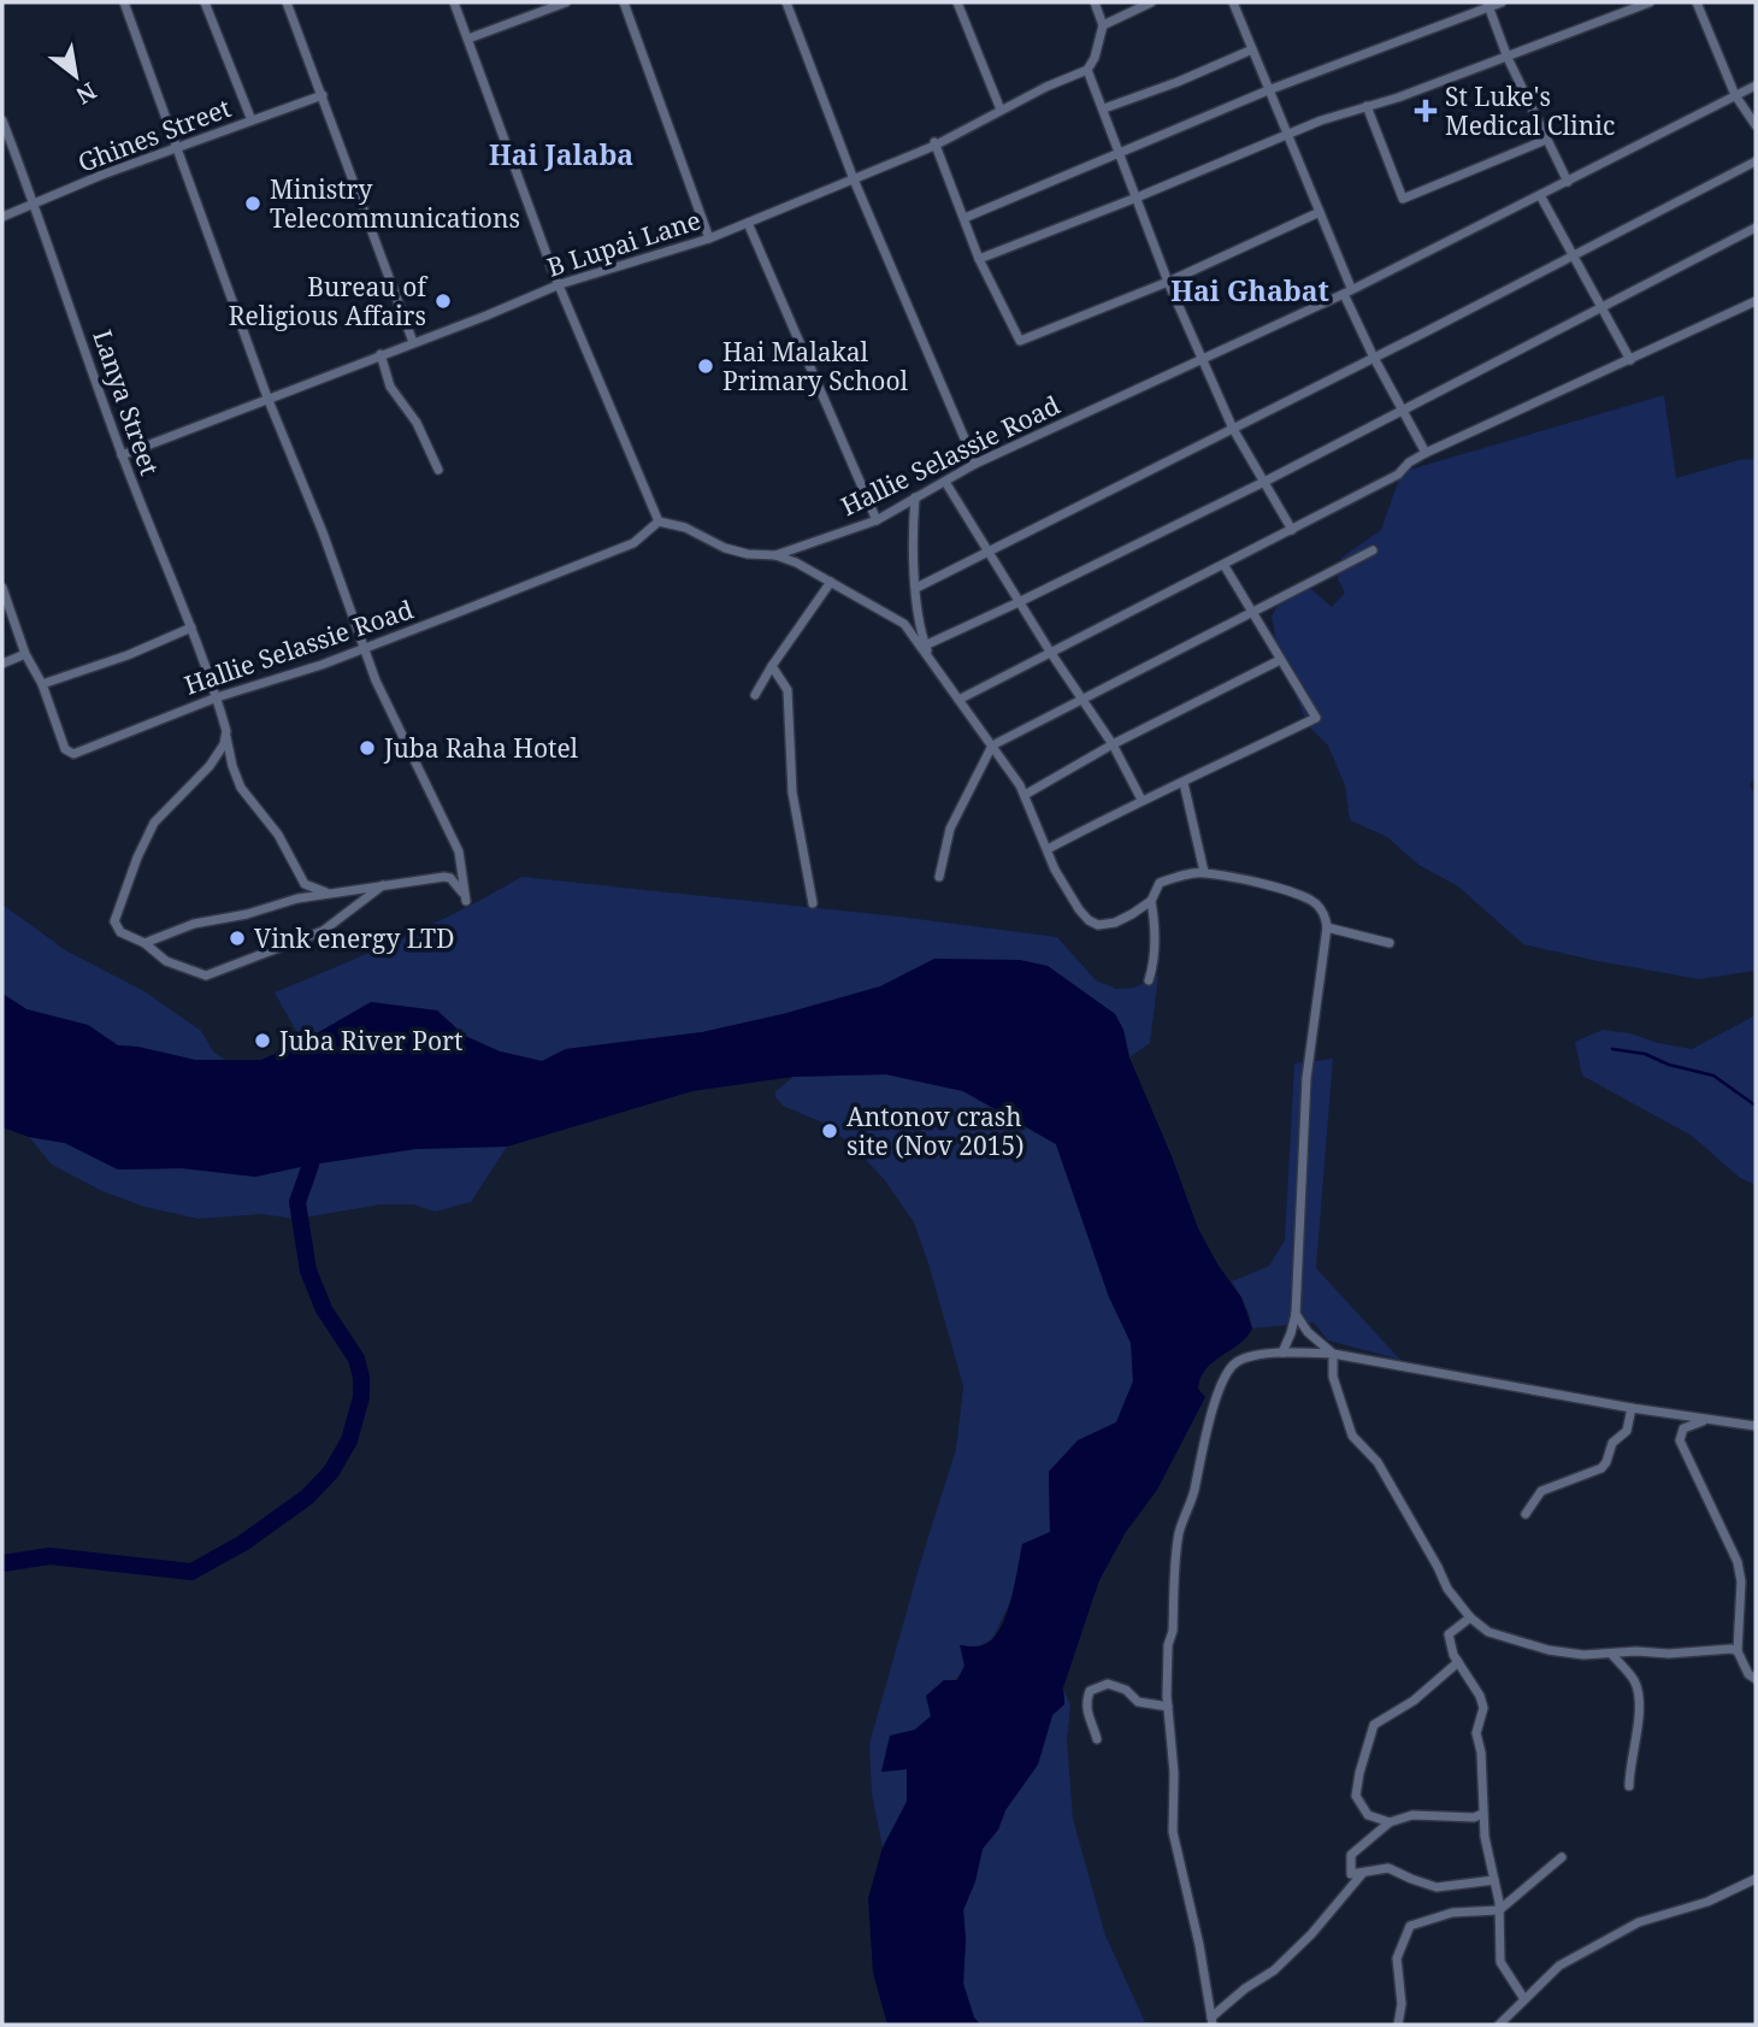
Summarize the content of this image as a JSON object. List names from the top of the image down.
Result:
{
  "streets": {
    "street": [
      "Ghines Street",
      "B Lupai Lane",
      "Lanya Street",
      "Hallie Selassie Road"
    ]
  },
  "crossings": [
    ["Ghines Street", "Lanya Street"],
    ["B Lupai Lane", "Lanya Street"],
    ["Lanya Street", "Hallie Selassie Road"]
  ],
  "districts": ["Hai Jalaba", "Hai Ghabat"],
  "places": {
    "health": ["St Luke's Medical Clinic"],
    "other": [
      "Ministry Telecommunications",
      "Bureau of Religious Affairs",
      "Hai Malakal Primary School",
      "Juba Raha Hotel",
      "Vink energy LTD",
      "Juba River Port",
      "Antonov crash site (Nov 2015)"
    ]
  },
  "north": "bottom right"
}
